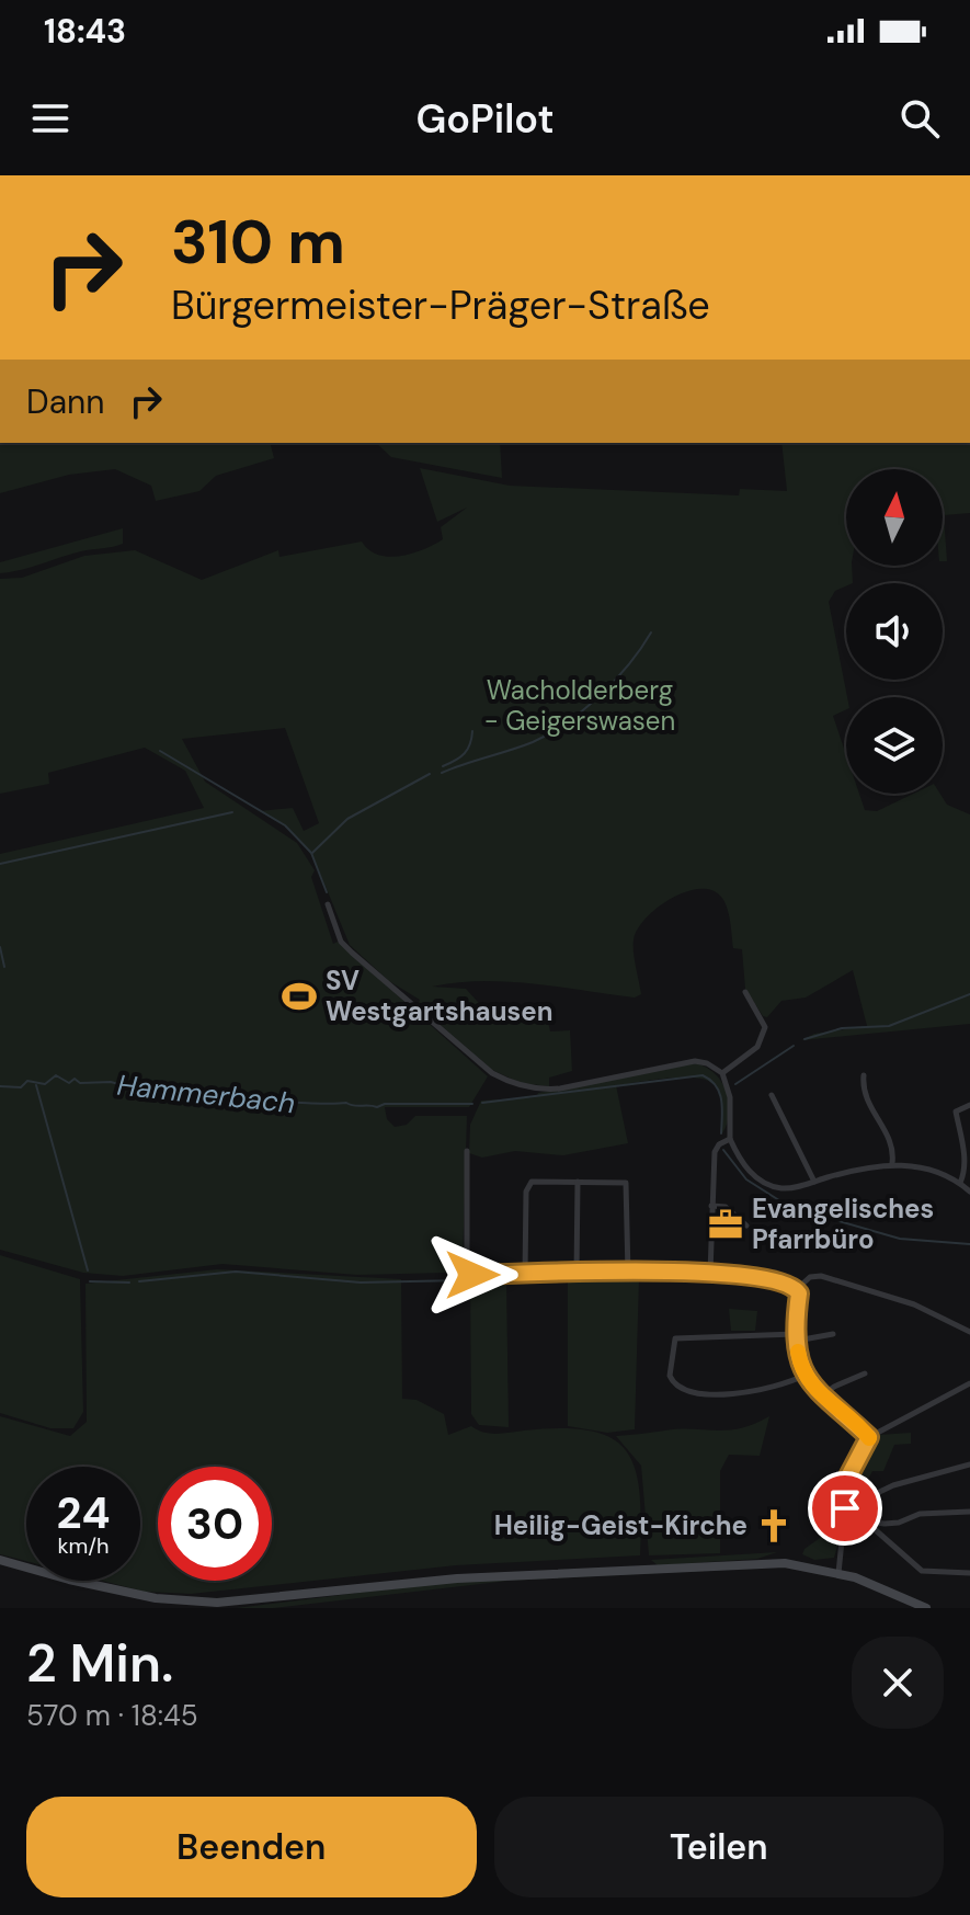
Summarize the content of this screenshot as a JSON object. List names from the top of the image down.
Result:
{
  "water": ["Hammerbach"],
  "parks": ["Wacholderberg - Geigerswasen"],
  "places": {
    "sports": ["SV Westgartshausen"],
    "office": ["Evangelisches Pfarrbüro"],
    "church": ["Heilig-Geist-Kirche"]
  },
  "north": "top",
  "page": {
    "status": "18:43",
    "header": "GoPilot",
    "turn": ["310 m", "Bürgermeister-Präger-Straße"],
    "then": "Dann",
    "speed": "24 km/h",
    "limit": "30",
    "heading": ["2 Min.", "570 m · 18:45"],
    "buttons": ["Beenden", "Teilen"]
  }
}
